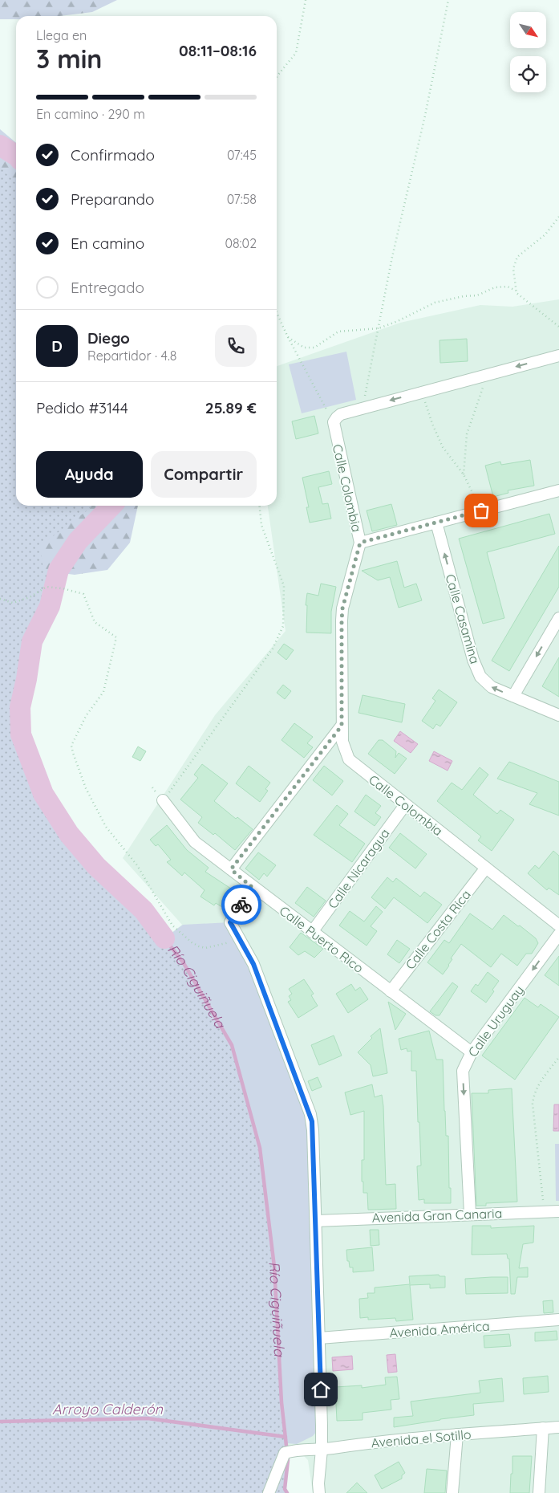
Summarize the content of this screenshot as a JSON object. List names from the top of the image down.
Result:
{
  "streets": {
    "street": [
      "Calle Colombia",
      "Calle Casamina",
      "Calle Nicaragua",
      "Calle Costa Rica",
      "Calle Puerto Rico",
      "Calle Uruguay",
      "Avenida Gran Canaria",
      "Avenida América",
      "Avenida el Sotillo"
    ]
  },
  "crossings": [
    ["Calle Colombia", "Calle Nicaragua"],
    ["Calle Colombia", "Calle Costa Rica"],
    ["Calle Nicaragua", "Calle Puerto Rico"],
    ["Calle Costa Rica", "Calle Puerto Rico"],
    ["Calle Puerto Rico", "Calle Uruguay"],
    ["Calle Uruguay", "Avenida Gran Canaria"]
  ],
  "one_way": ["Calle Casamina", "Calle Uruguay"],
  "water": ["Río Ciguiñuela", "Arroyo Calderón"],
  "north": "bottom right",
  "page": {
    "heading": ["3 min", "Llega en", "08:11–08:16"],
    "panel": [
      "Diego",
      "Repartidor · 4.8",
      "Pedido #3144",
      "25.89 €"
    ],
    "bar": "En camino · 290 m",
    "list": [
      ["Confirmado", "07:45"],
      ["Preparando", "07:58"],
      ["En camino", "08:02"],
      "Entregado"
    ],
    "round": "D",
    "buttons": ["Ayuda", "Compartir"]
  }
}
